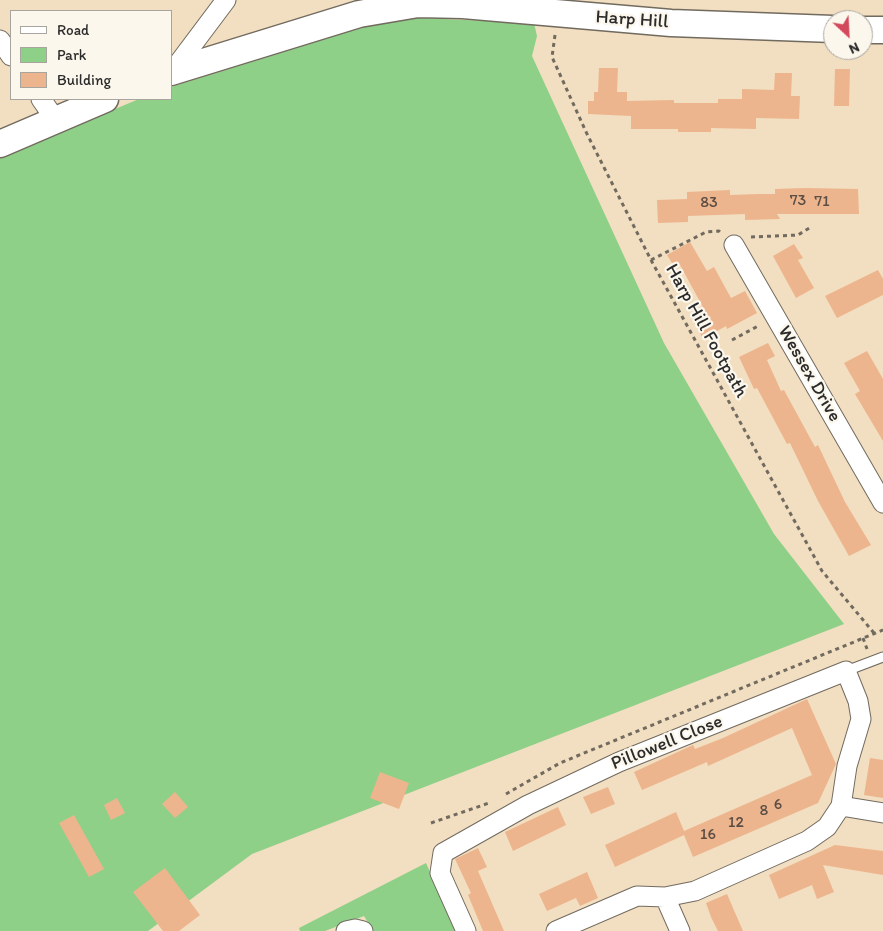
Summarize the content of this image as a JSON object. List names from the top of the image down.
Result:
{
  "streets": {
    "street": ["Harp Hill", "Wessex Drive", "Pillowell Close"],
    "path": ["Harp Hill Footpath"]
  },
  "crossings": [
    ["Harp Hill", "Harp Hill Footpath"]
  ],
  "house_numbers": [
    "73",
    "71",
    "83",
    "6",
    "8",
    "12",
    "16"
  ],
  "legend": ["Road", "Park", "Building"],
  "north": "bottom right"
}
